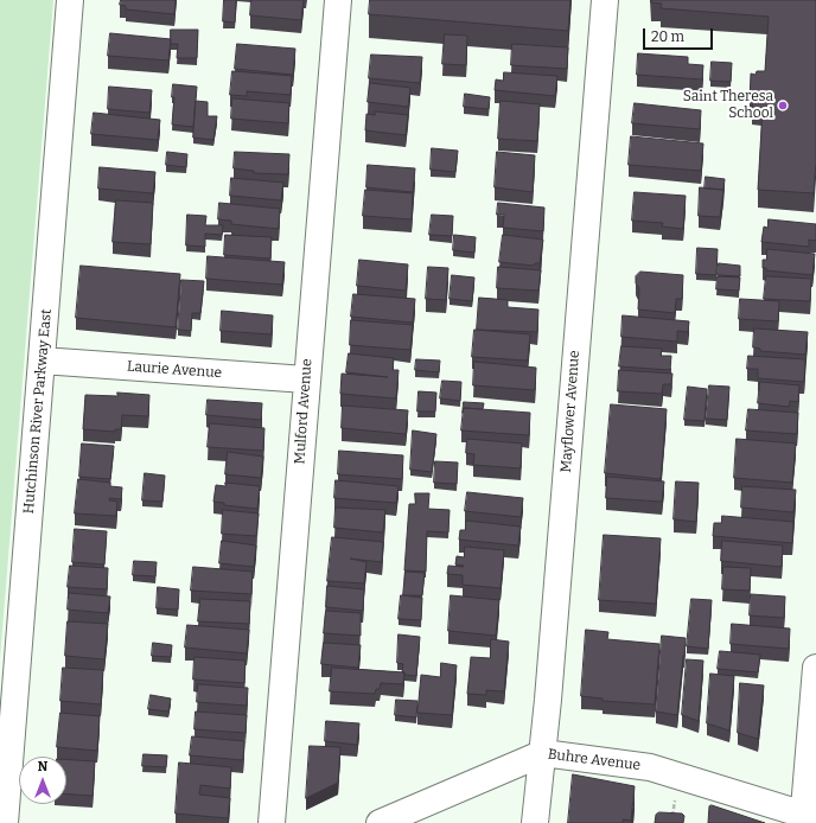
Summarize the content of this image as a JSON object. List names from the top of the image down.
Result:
{
  "streets": {
    "street": [
      "Laurie Avenue",
      "Hutchinson River Parkway East",
      "Mulford Avenue",
      "Mayflower Avenue",
      "Buhre Avenue"
    ]
  },
  "crossings": [
    ["Laurie Avenue", "Hutchinson River Parkway East"],
    ["Laurie Avenue", "Mulford Avenue"],
    ["Mayflower Avenue", "Buhre Avenue"]
  ],
  "places": ["Saint Theresa School"],
  "scale_bar": "20 m",
  "north": "top"
}
